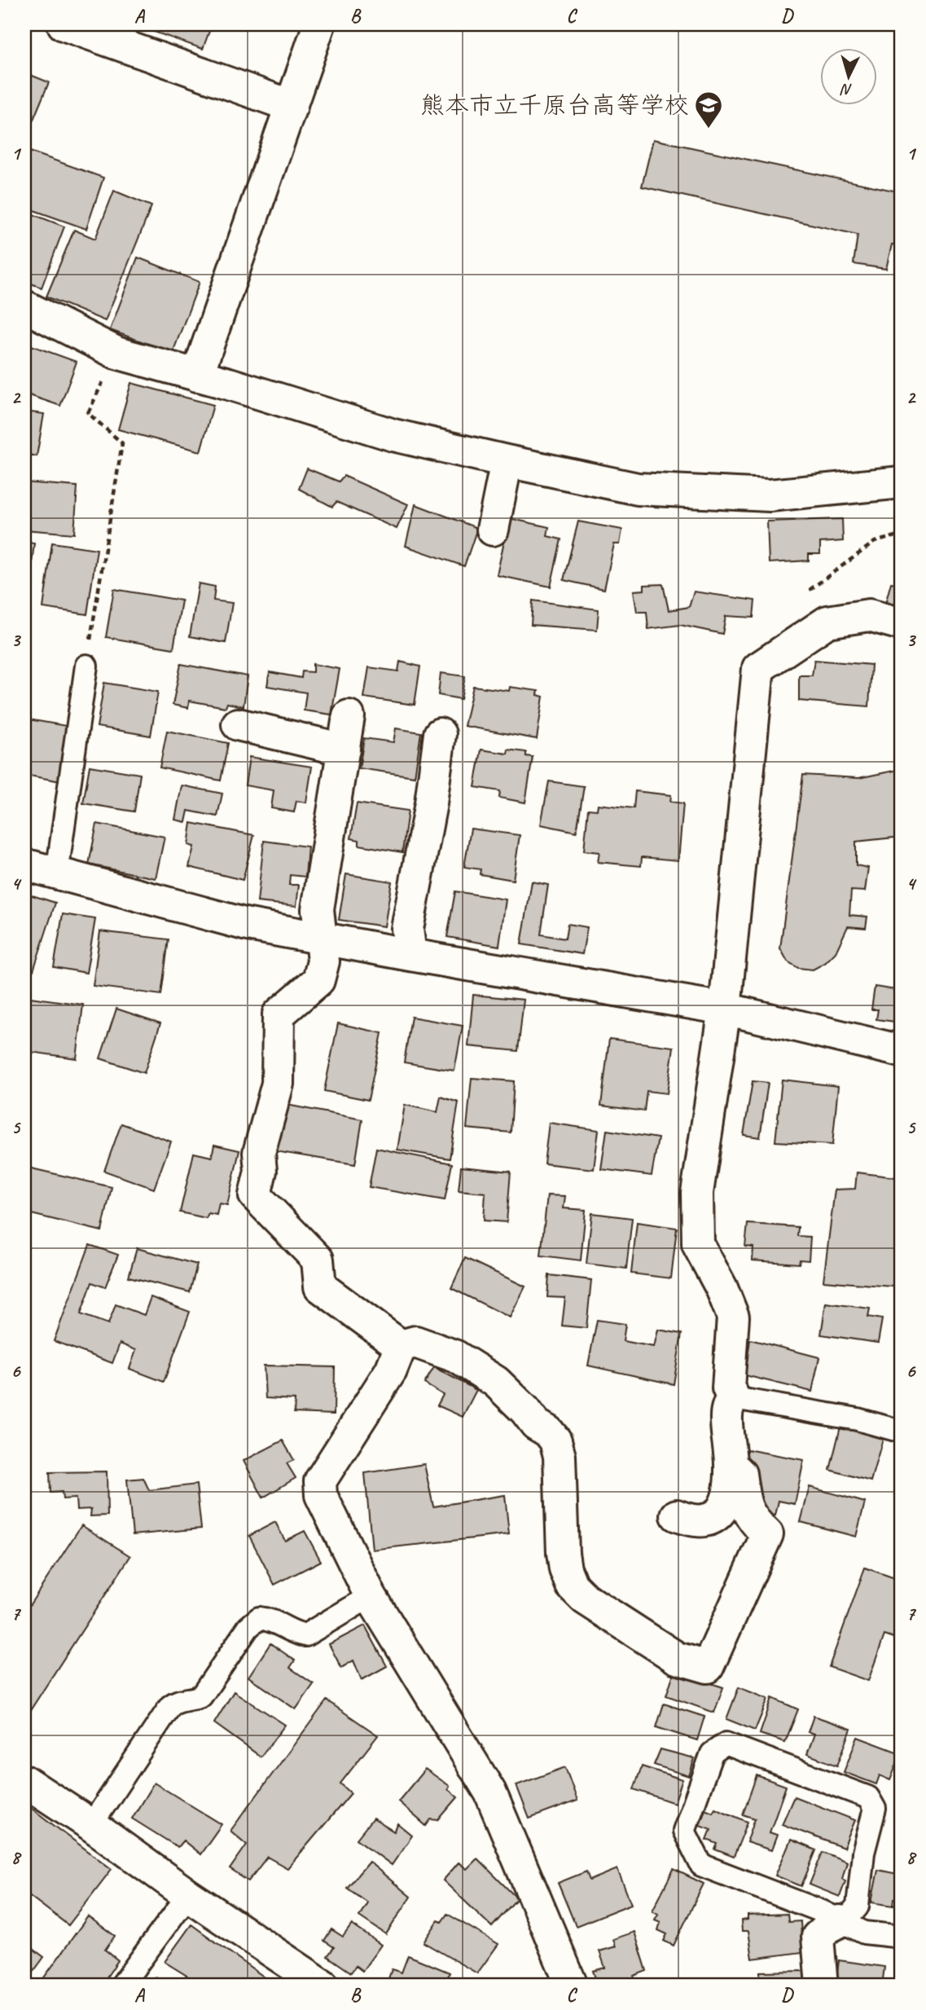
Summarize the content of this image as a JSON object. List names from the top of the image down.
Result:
{
  "places": {
    "school or university": ["熊本市立千原台高等学校"]
  },
  "north": "bottom",
  "grid": {
    "columns": [
      "A",
      "B",
      "C",
      "D"
    ],
    "rows": [
      "1",
      "2",
      "3",
      "4",
      "5",
      "6",
      "7",
      "8"
    ]
  }
}
